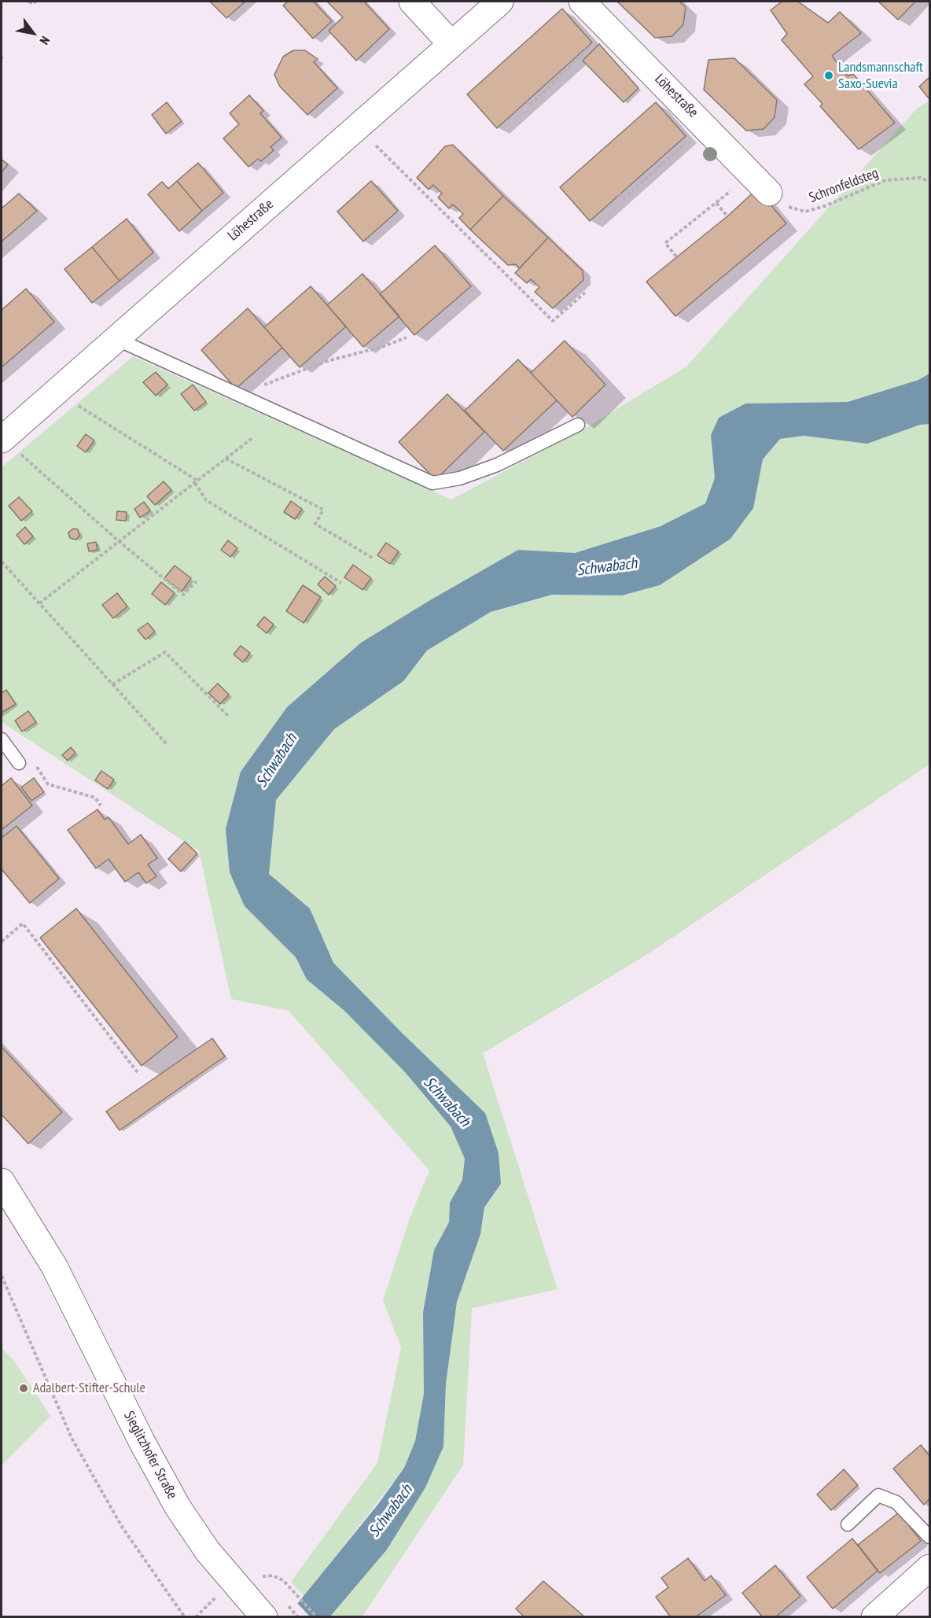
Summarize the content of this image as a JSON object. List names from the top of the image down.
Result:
{
  "streets": {
    "street": ["Löhestraße", "Sieglitzhofer Straße"],
    "path": ["Schronfeldsteg"]
  },
  "crossings": [
    ["Löhestraße", "Schronfeldsteg"]
  ],
  "water": ["Schwabach"],
  "places": ["Landsmannschaft Saxo-Suevia", "Adalbert-Stifter-Schule"],
  "north": "bottom right"
}
